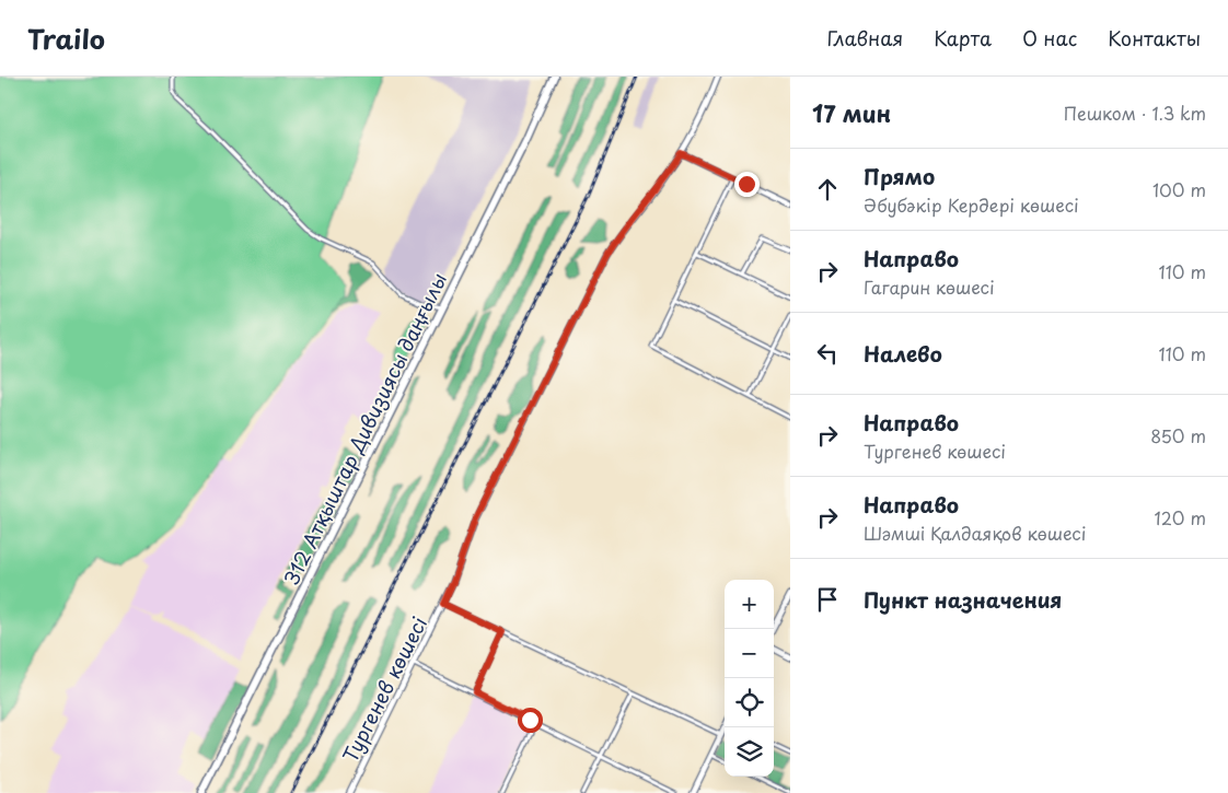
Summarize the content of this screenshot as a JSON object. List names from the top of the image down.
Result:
{
  "streets": {
    "highway": ["312 Атқыштар Дивизиясы даңғылы"],
    "main road": ["Тургенев көшесі"]
  },
  "page": {
    "header": "Trailo",
    "nav": [
      "Главная",
      "Карта",
      "О нас",
      "Контакты"
    ],
    "heading": ["17 мин", "Пешком · 1.3 km"],
    "list": [
      ["Прямо", "Әбубәкір Кердері көшесі", "100 m"],
      ["Направо", "Гагарин көшесі", "110 m"],
      ["Налево", "110 m"],
      ["Направо", "Тургенев көшесі", "850 m"],
      ["Направо", "Шәмші Қалдаяқов көшесі", "120 m"],
      "Пункт назначения"
    ],
    "map_buttons": ["+", "−"]
  }
}
